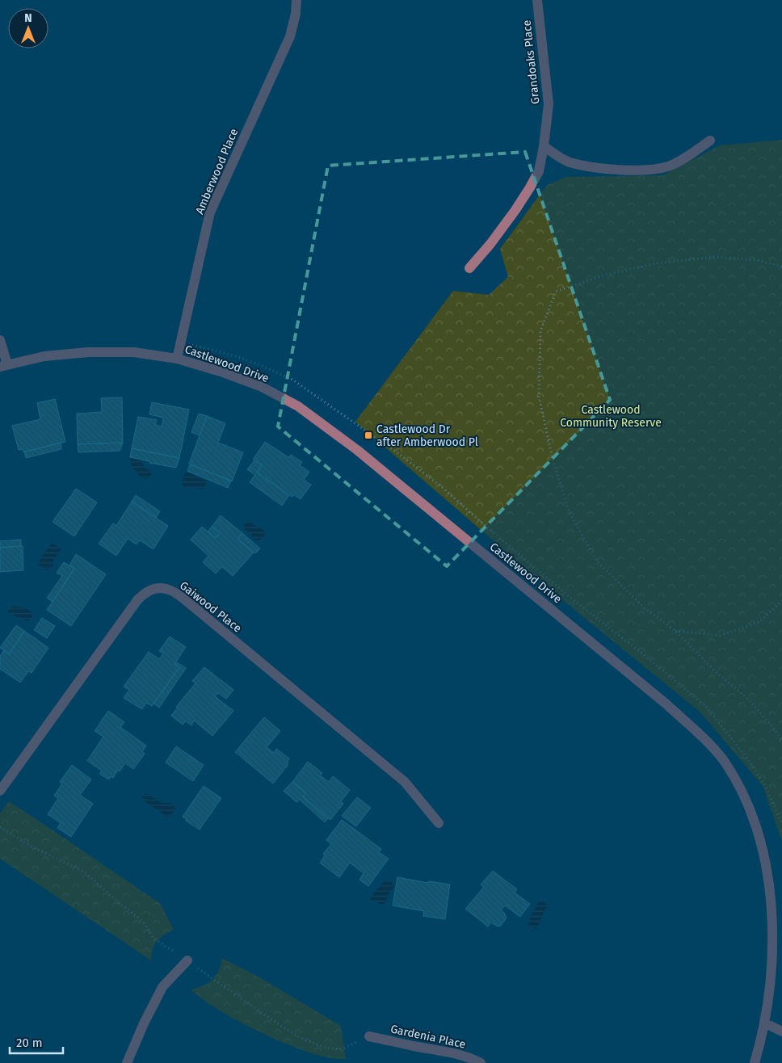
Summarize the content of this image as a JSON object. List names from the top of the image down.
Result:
{
  "streets": {
    "street": [
      "Grandoaks Place",
      "Amberwood Place",
      "Castlewood Drive",
      "Gaiwood Place",
      "Gardenia Place"
    ]
  },
  "crossings": [
    ["Amberwood Place", "Castlewood Drive"]
  ],
  "parks": ["Castlewood Community Reserve"],
  "places": {
    "transit": ["Castlewood Dr after Amberwood Pl"]
  },
  "scale_bar": "20 m",
  "north": "top"
}
